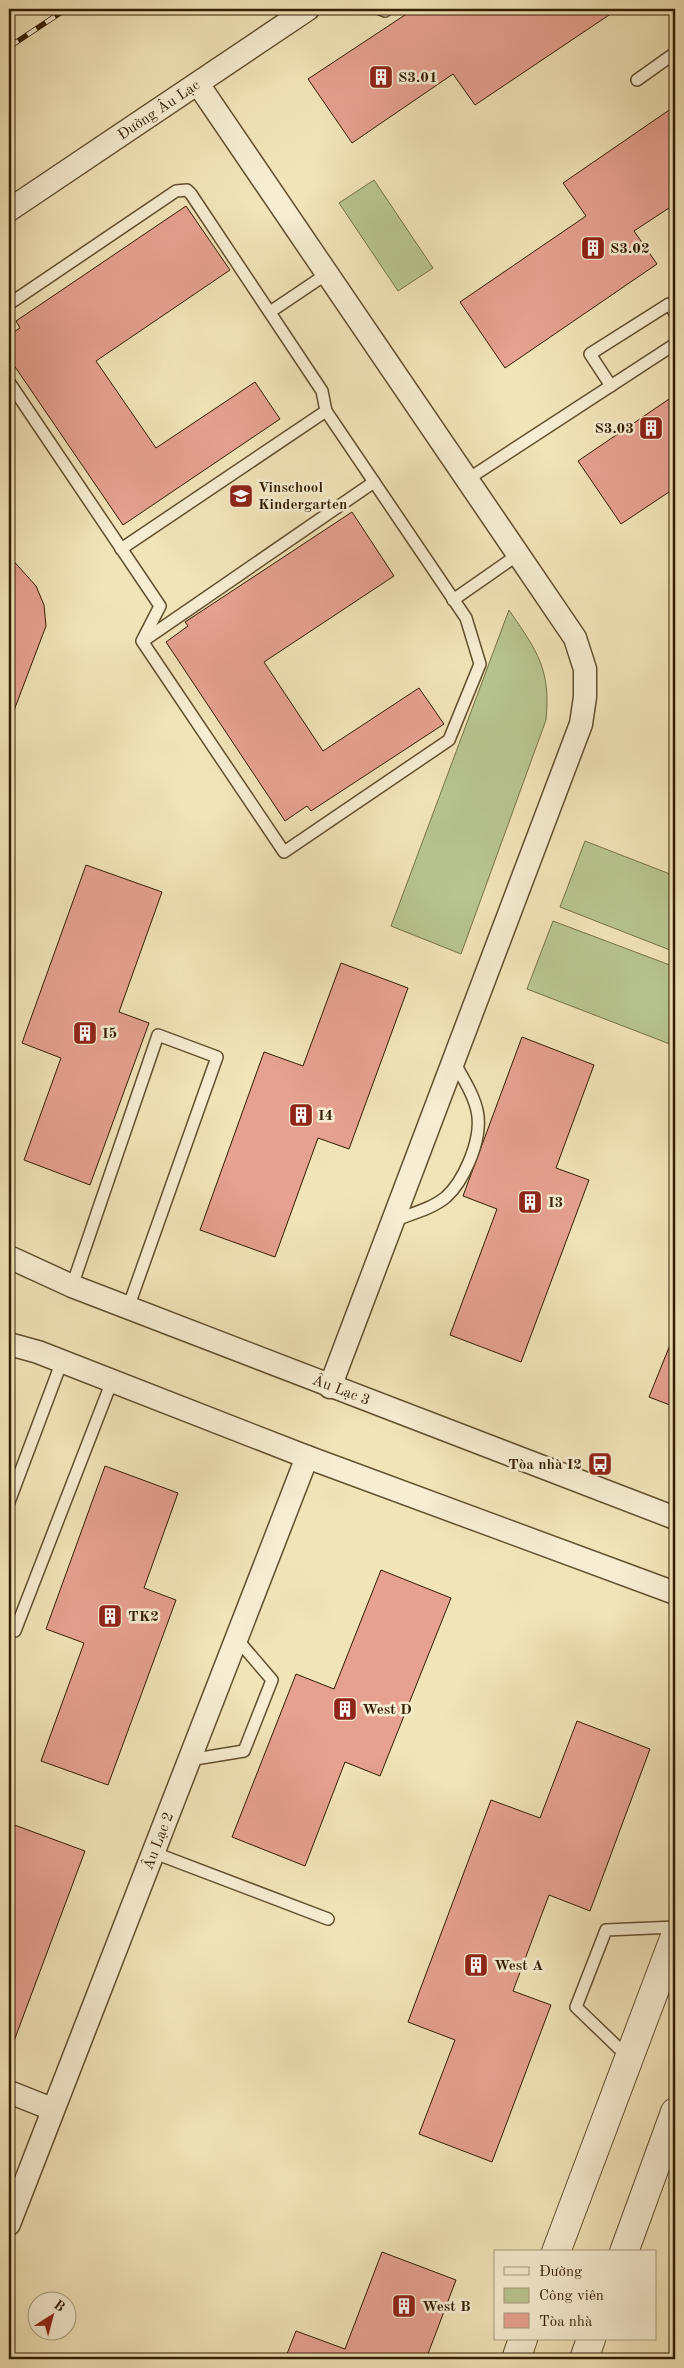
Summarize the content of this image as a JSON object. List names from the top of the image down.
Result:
{
  "streets": {
    "street": ["Đường Âu Lạc", "Âu Lạc 3", "Âu Lạc 2"]
  },
  "places": {
    "building": [
      "S3.01",
      "S3.02",
      "S3.03",
      "I5",
      "I4",
      "I3",
      "TK2",
      "West D",
      "West A",
      "West B"
    ],
    "school or university": ["Vinschool Kindergarten"],
    "bus stop": ["Tòa nhà I2"]
  },
  "legend": ["Đường", "Công viên", "Tòa nhà"],
  "north": "top right"
}
